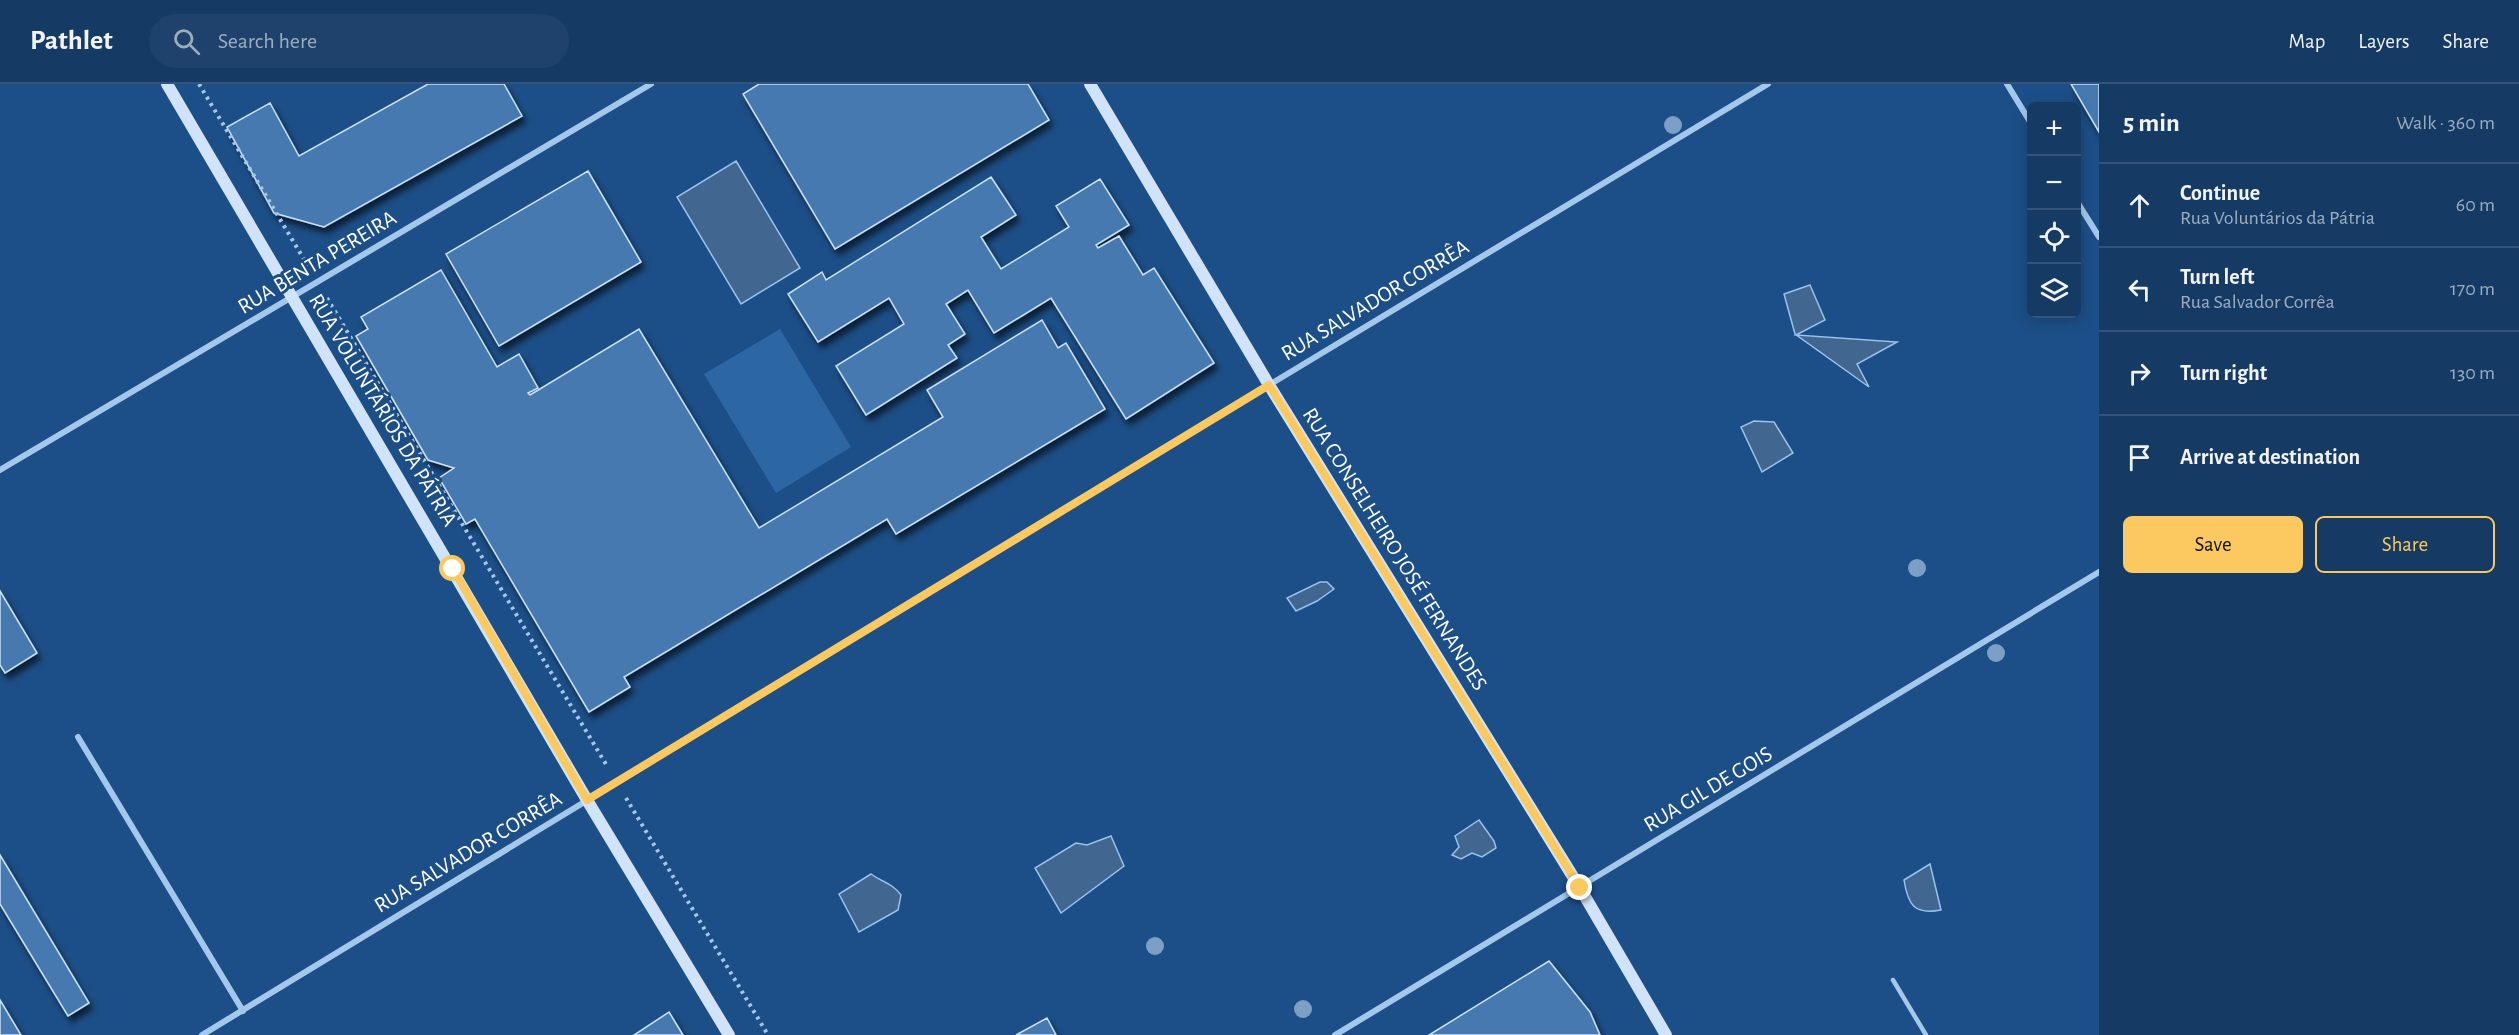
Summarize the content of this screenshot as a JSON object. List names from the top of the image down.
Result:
{
  "streets": {
    "main road": ["RUA VOLUNTÁRIOS DA PÁTRIA", "RUA CONSELHEIRO JOSÉ FERNANDES"],
    "street": ["RUA BENTA PEREIRA", "RUA SALVADOR CORRÊA", "RUA GIL DE GOIS"]
  },
  "crossings": [
    ["RUA BENTA PEREIRA", "RUA VOLUNTÁRIOS DA PÁTRIA"],
    ["RUA SALVADOR CORRÊA", "RUA VOLUNTÁRIOS DA PÁTRIA"],
    ["RUA SALVADOR CORRÊA", "RUA CONSELHEIRO JOSÉ FERNANDES"],
    ["RUA CONSELHEIRO JOSÉ FERNANDES", "RUA GIL DE GOIS"]
  ],
  "page": {
    "header": "Pathlet",
    "search": "Search here",
    "nav": ["Map", "Layers", "Share"],
    "heading": ["5 min", "Walk · 360 m"],
    "map_buttons": ["+", "−"],
    "list": [
      ["Continue", "Rua Voluntários da Pátria", "60 m"],
      ["Turn left", "Rua Salvador Corrêa", "170 m"],
      ["Turn right", "130 m"],
      "Arrive at destination"
    ],
    "buttons": ["Save", "Share"]
  }
}
